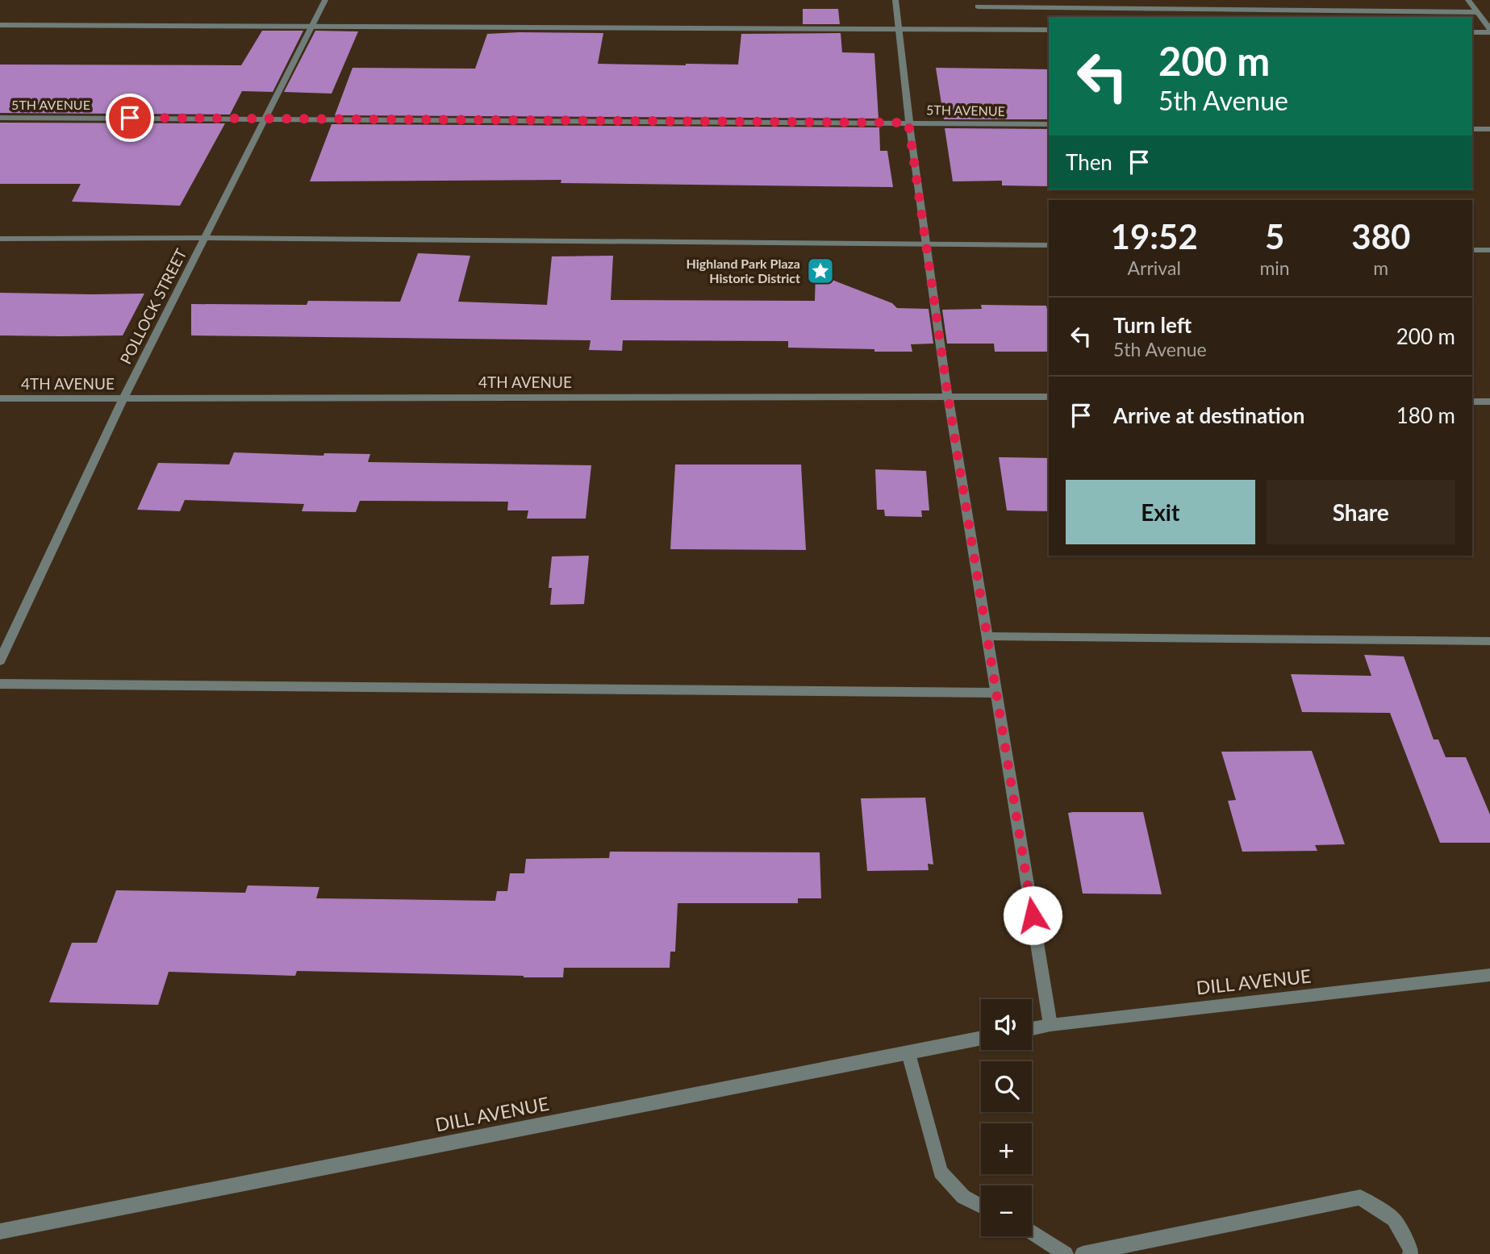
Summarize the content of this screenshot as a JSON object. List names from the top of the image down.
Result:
{
  "streets": {
    "street": [
      "5TH AVENUE",
      "POLLOCK STREET",
      "4TH AVENUE",
      "DILL AVENUE"
    ]
  },
  "crossings": [
    ["5TH AVENUE", "POLLOCK STREET"],
    ["POLLOCK STREET", "4TH AVENUE"]
  ],
  "places": {
    "place": ["Highland Park Plaza Historic District"]
  },
  "page": {
    "turn": ["200 m", "5th Avenue"],
    "then": "Then",
    "eta": [
      "19:52",
      "Arrival",
      "5",
      "min",
      "380",
      "m"
    ],
    "list": [
      {
        "name": "Turn left",
        "note": "5th Avenue",
        "value": "200 m"
      },
      {
        "name": "Arrive at destination",
        "value": "180 m"
      }
    ],
    "buttons": ["Exit", "Share"],
    "map_buttons": ["+", "−"]
  }
}
